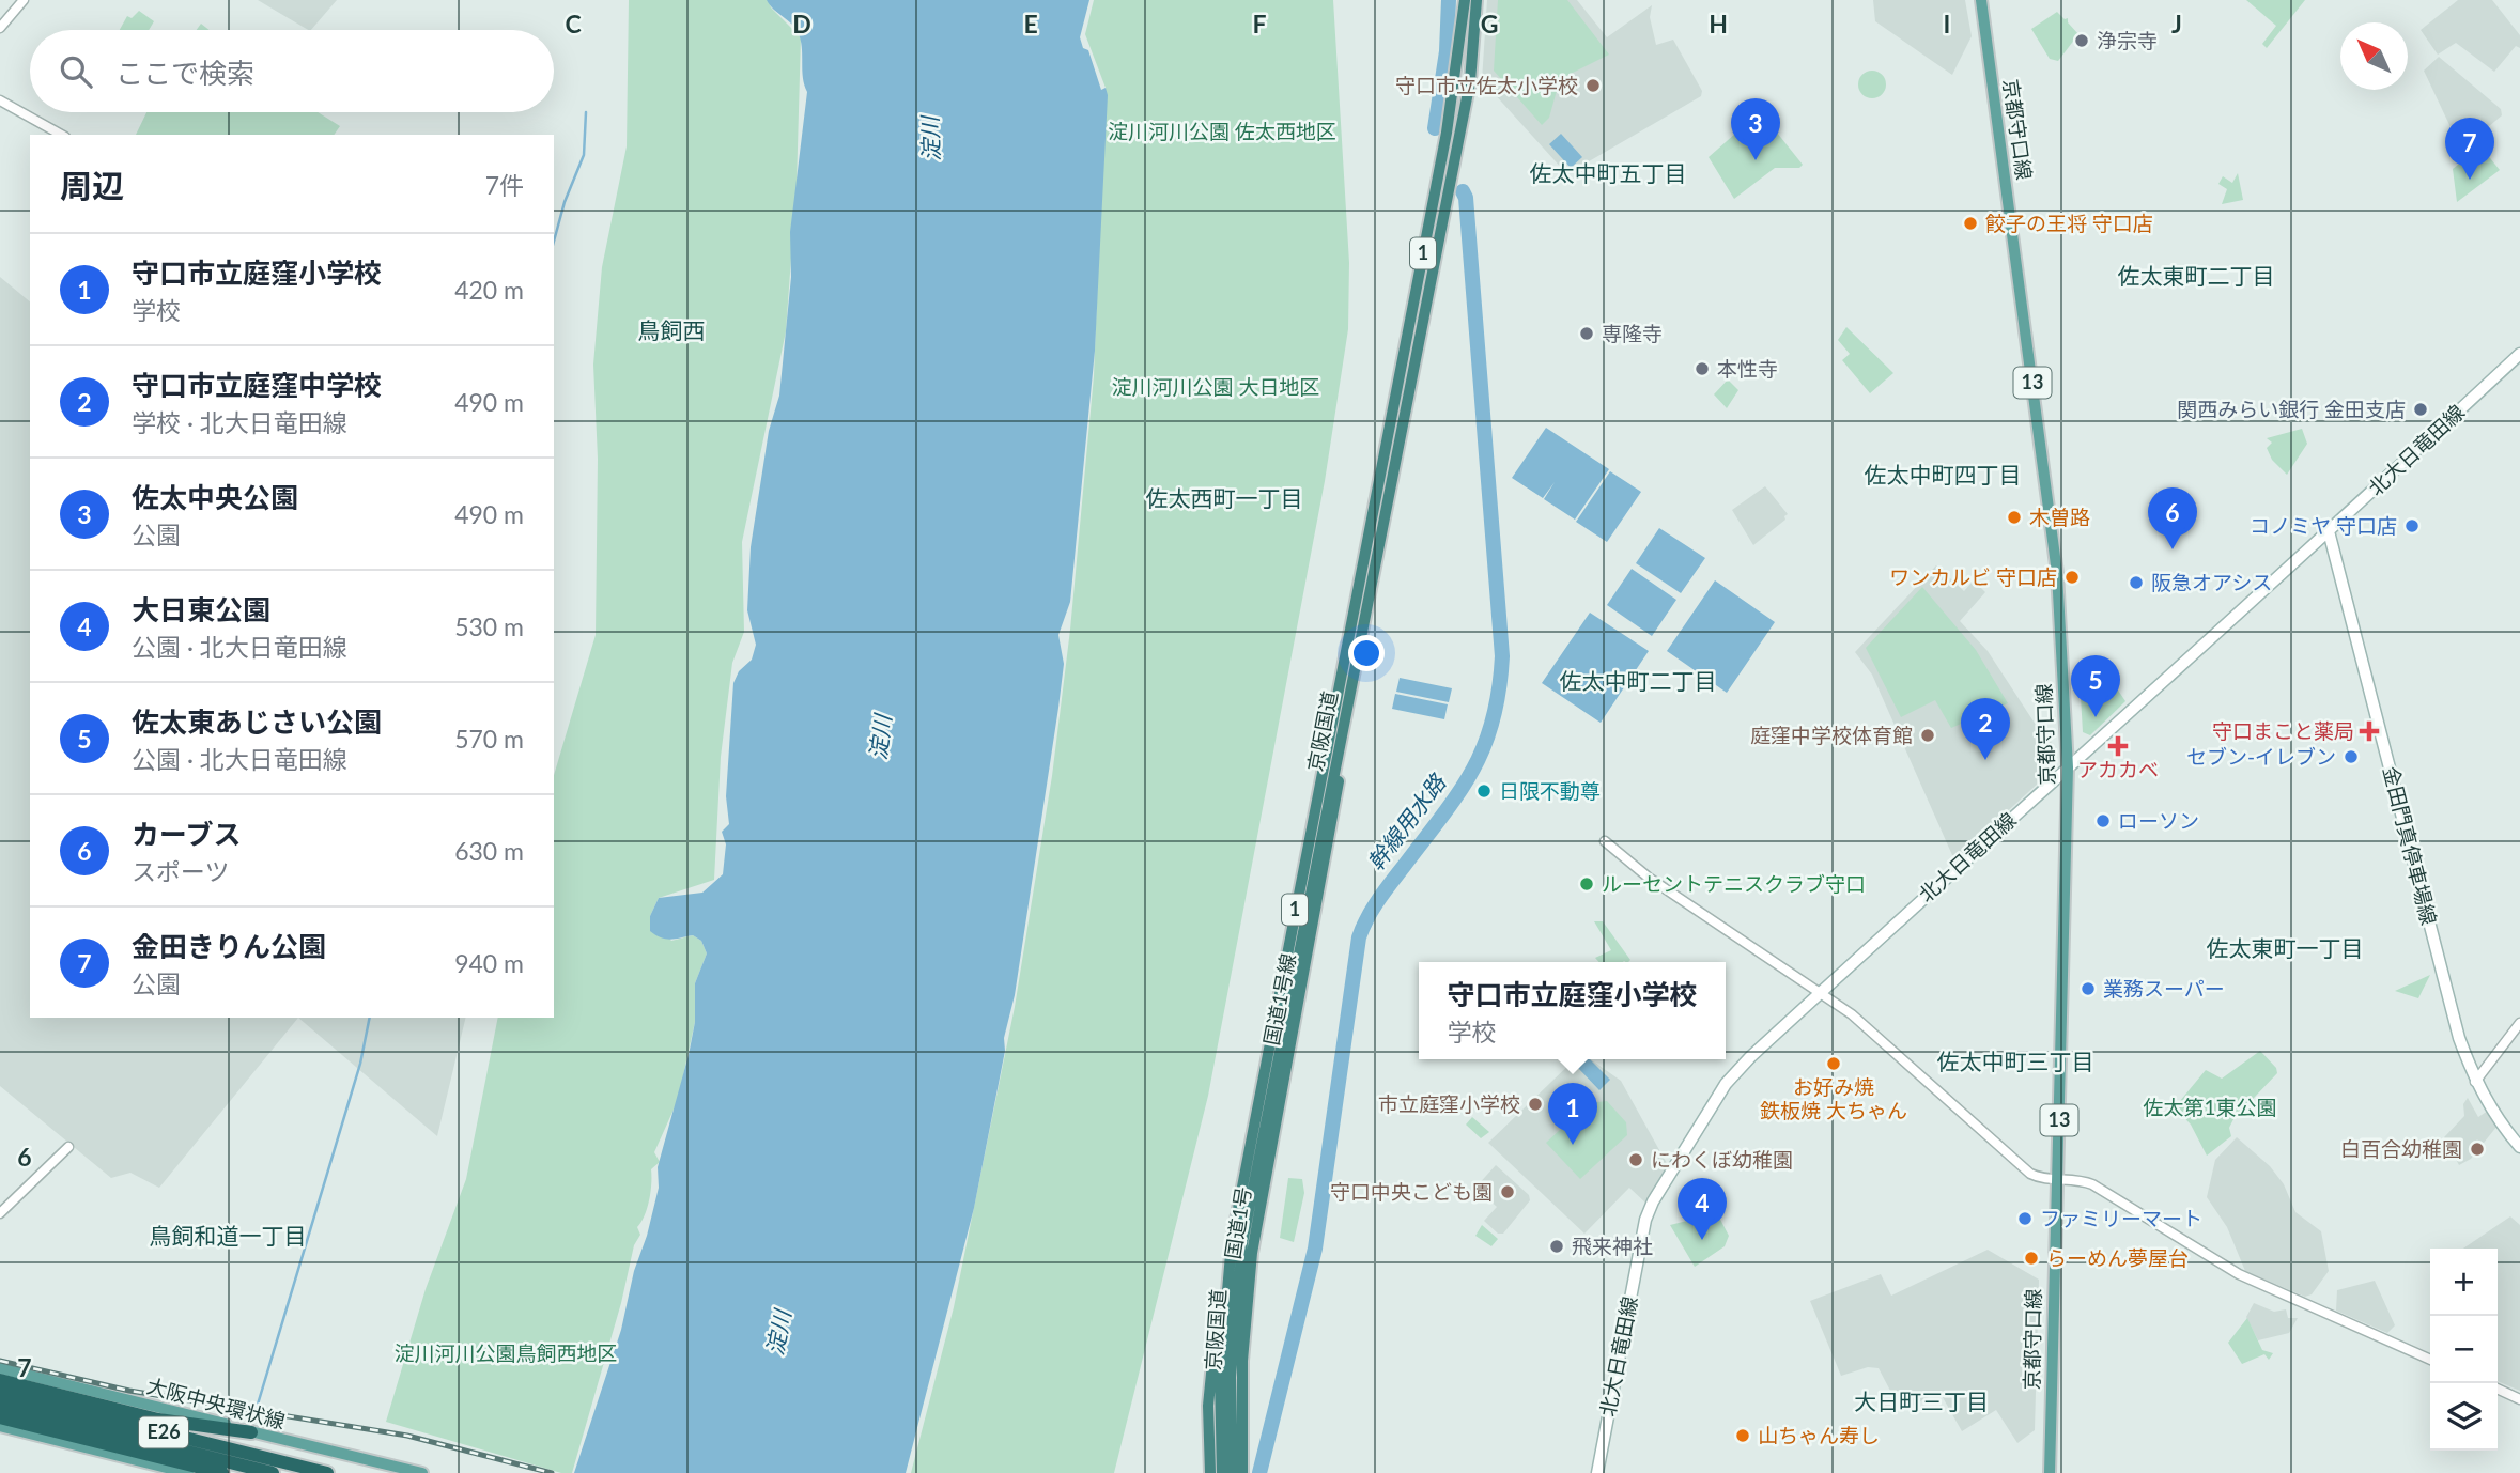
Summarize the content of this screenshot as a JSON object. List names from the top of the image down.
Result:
{
  "streets": {
    "highway": [
      "1",
      "京阪国道",
      "国道1号線",
      "国道1号",
      "E26"
    ],
    "main road": [
      "京都守口線",
      "13",
      "北大日竜田線",
      "金田門真停車場線",
      "大阪中央環状線"
    ]
  },
  "crossings": [
    ["京都守口線", "北大日竜田線"],
    ["1", "京阪国道"],
    ["北大日竜田線", "金田門真停車場線"],
    ["京阪国道", "国道1号線"],
    ["国道1号線", "国道1号"]
  ],
  "districts": [
    "佐太中町五丁目",
    "佐太東町二丁目",
    "鳥飼西",
    "佐太中町四丁目",
    "佐太西町一丁目",
    "佐太中町二丁目",
    "佐太東町一丁目",
    "佐太中町三丁目",
    "鳥飼和道一丁目",
    "大日町三丁目"
  ],
  "water": ["淀川", "幹線用水路"],
  "parks": [
    "淀川河川公園 佐太西地区",
    "淀川河川公園 大日地区",
    "佐太第1東公園",
    "淀川河川公園鳥飼西地区"
  ],
  "places": {
    "other": [
      "浄宗寺",
      "守口市立佐太小学校",
      "餃子の王将 守口店",
      "専隆寺",
      "本性寺",
      "関西みらい銀行 金田支店",
      "木曽路",
      "コノミヤ 守口店",
      "ワンカルビ 守口店",
      "阪急オアシス",
      "庭窪中学校体育館",
      "セブン-イレブン",
      "日限不動尊",
      "ローソン",
      "ルーセントテニスクラブ守口",
      "業務スーパー",
      "お好み焼 鉄板焼 大ちゃん",
      "市立庭窪小学校",
      "白百合幼稚園",
      "にわくぼ幼稚園",
      "守口中央こども園",
      "ファミリーマート",
      "飛来神社",
      "らーめん夢屋台",
      "山ちゃん寿し"
    ],
    "health": ["守口まこと薬局", "アカカベ"]
  },
  "north": "top left",
  "page": {
    "search": "ここで検索",
    "pins": [
      "3",
      "7",
      "6",
      "5",
      "2",
      "1",
      "4"
    ],
    "heading": ["周辺", "7件"],
    "list": [
      {
        "mark": "1",
        "name": "守口市立庭窪小学校",
        "note": "学校",
        "value": "420 m"
      },
      {
        "mark": "2",
        "name": "守口市立庭窪中学校",
        "note": "学校 · 北大日竜田線",
        "value": "490 m"
      },
      {
        "mark": "3",
        "name": "佐太中央公園",
        "note": "公園",
        "value": "490 m"
      },
      {
        "mark": "4",
        "name": "大日東公園",
        "note": "公園 · 北大日竜田線",
        "value": "530 m"
      },
      {
        "mark": "5",
        "name": "佐太東あじさい公園",
        "note": "公園 · 北大日竜田線",
        "value": "570 m"
      },
      {
        "mark": "6",
        "name": "カーブス",
        "note": "スポーツ",
        "value": "630 m"
      },
      {
        "mark": "7",
        "name": "金田きりん公園",
        "note": "公園",
        "value": "940 m"
      }
    ],
    "popup": ["守口市立庭窪小学校", "学校"],
    "map_buttons": ["+", "−"]
  },
  "grid": {
    "columns": [
      "C",
      "D",
      "E",
      "F",
      "G",
      "H",
      "I",
      "J"
    ],
    "rows": ["6", "7"]
  }
}
